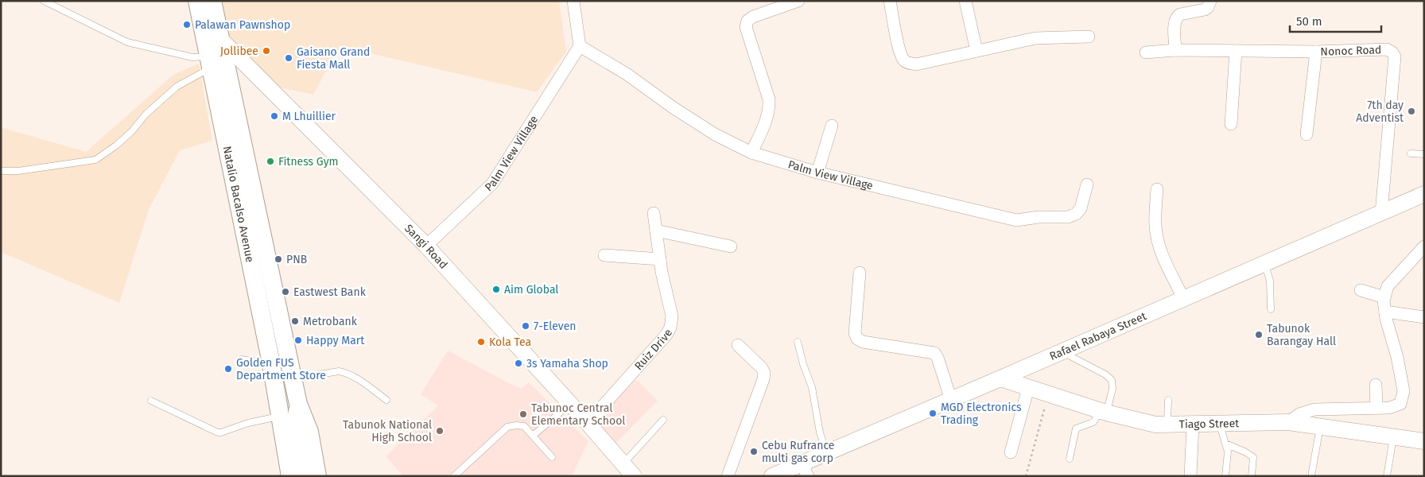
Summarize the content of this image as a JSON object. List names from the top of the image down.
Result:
{
  "streets": {
    "main road": ["Natalio Bacalso Avenue"],
    "street": [
      "Nonoc Road",
      "Palm View Village",
      "Sangi Road",
      "Rafael Rabaya Street",
      "Ruiz Drive",
      "Tiago Street"
    ]
  },
  "crossings": [
    ["Nonoc Road", "Rafael Rabaya Street"],
    ["Palm View Village", "Sangi Road"],
    ["Natalio Bacalso Avenue", "Sangi Road"],
    ["Sangi Road", "Ruiz Drive"],
    ["Rafael Rabaya Street", "Tiago Street"]
  ],
  "places": [
    "Palawan Pawnshop",
    "Jollibee",
    "Gaisano Grand Fiesta Mall",
    "7th day Adventist",
    "M Lhuillier",
    "Fitness Gym",
    "PNB",
    "Aim Global",
    "Eastwest Bank",
    "Metrobank",
    "7-Eleven",
    "Tabunok Barangay Hall",
    "Happy Mart",
    "Kola Tea",
    "3s Yamaha Shop",
    "Golden FUS Department Store",
    "MGD Electronics Trading",
    "Tabunoc Central Elementary School",
    "Tabunok National High School",
    "Cebu Rufrance multi gas corp"
  ],
  "scale_bar": "50 m"
}
